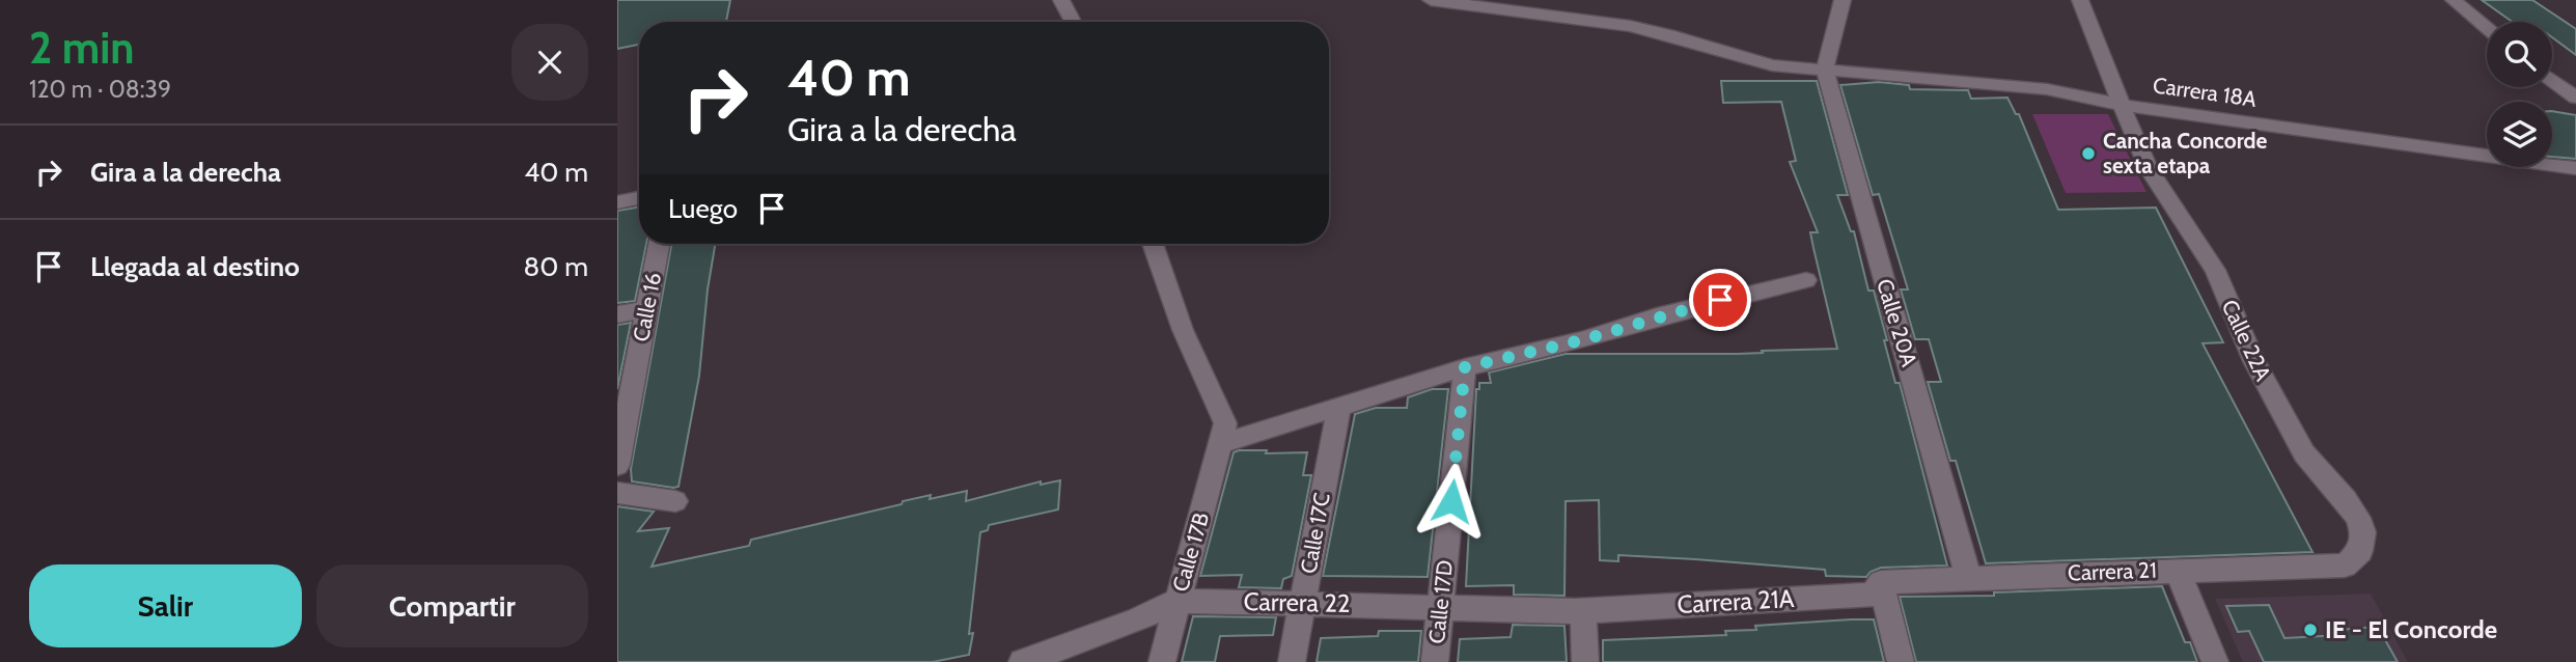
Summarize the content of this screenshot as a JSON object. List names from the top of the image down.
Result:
{
  "streets": {
    "street": [
      "Carrera 18A",
      "Calle 16",
      "Calle 20A",
      "Calle 22A",
      "Calle 17C",
      "Calle 17B",
      "Carrera 21",
      "Calle 17D",
      "Carrera 21A",
      "Carrera 22"
    ]
  },
  "crossings": [
    ["Carrera 18A", "Calle 20A"],
    ["Carrera 18A", "Calle 22A"],
    ["Calle 20A", "Carrera 21"],
    ["Calle 22A", "Carrera 21"],
    ["Calle 17C", "Carrera 22"],
    ["Calle 17B", "Carrera 22"],
    ["Carrera 21", "Carrera 21A"],
    ["Calle 17D", "Carrera 22"],
    ["Carrera 21A", "Carrera 22"]
  ],
  "places": ["Cancha Concorde sexta etapa", "IE - El Concorde"],
  "page": {
    "heading": ["2 min", "120 m · 08:39"],
    "turn": ["40 m", "Gira a la derecha"],
    "list": [
      {
        "name": "Gira a la derecha",
        "value": "40 m"
      },
      {
        "name": "Llegada al destino",
        "value": "80 m"
      }
    ],
    "then": "Luego",
    "buttons": ["Salir", "Compartir"]
  }
}
